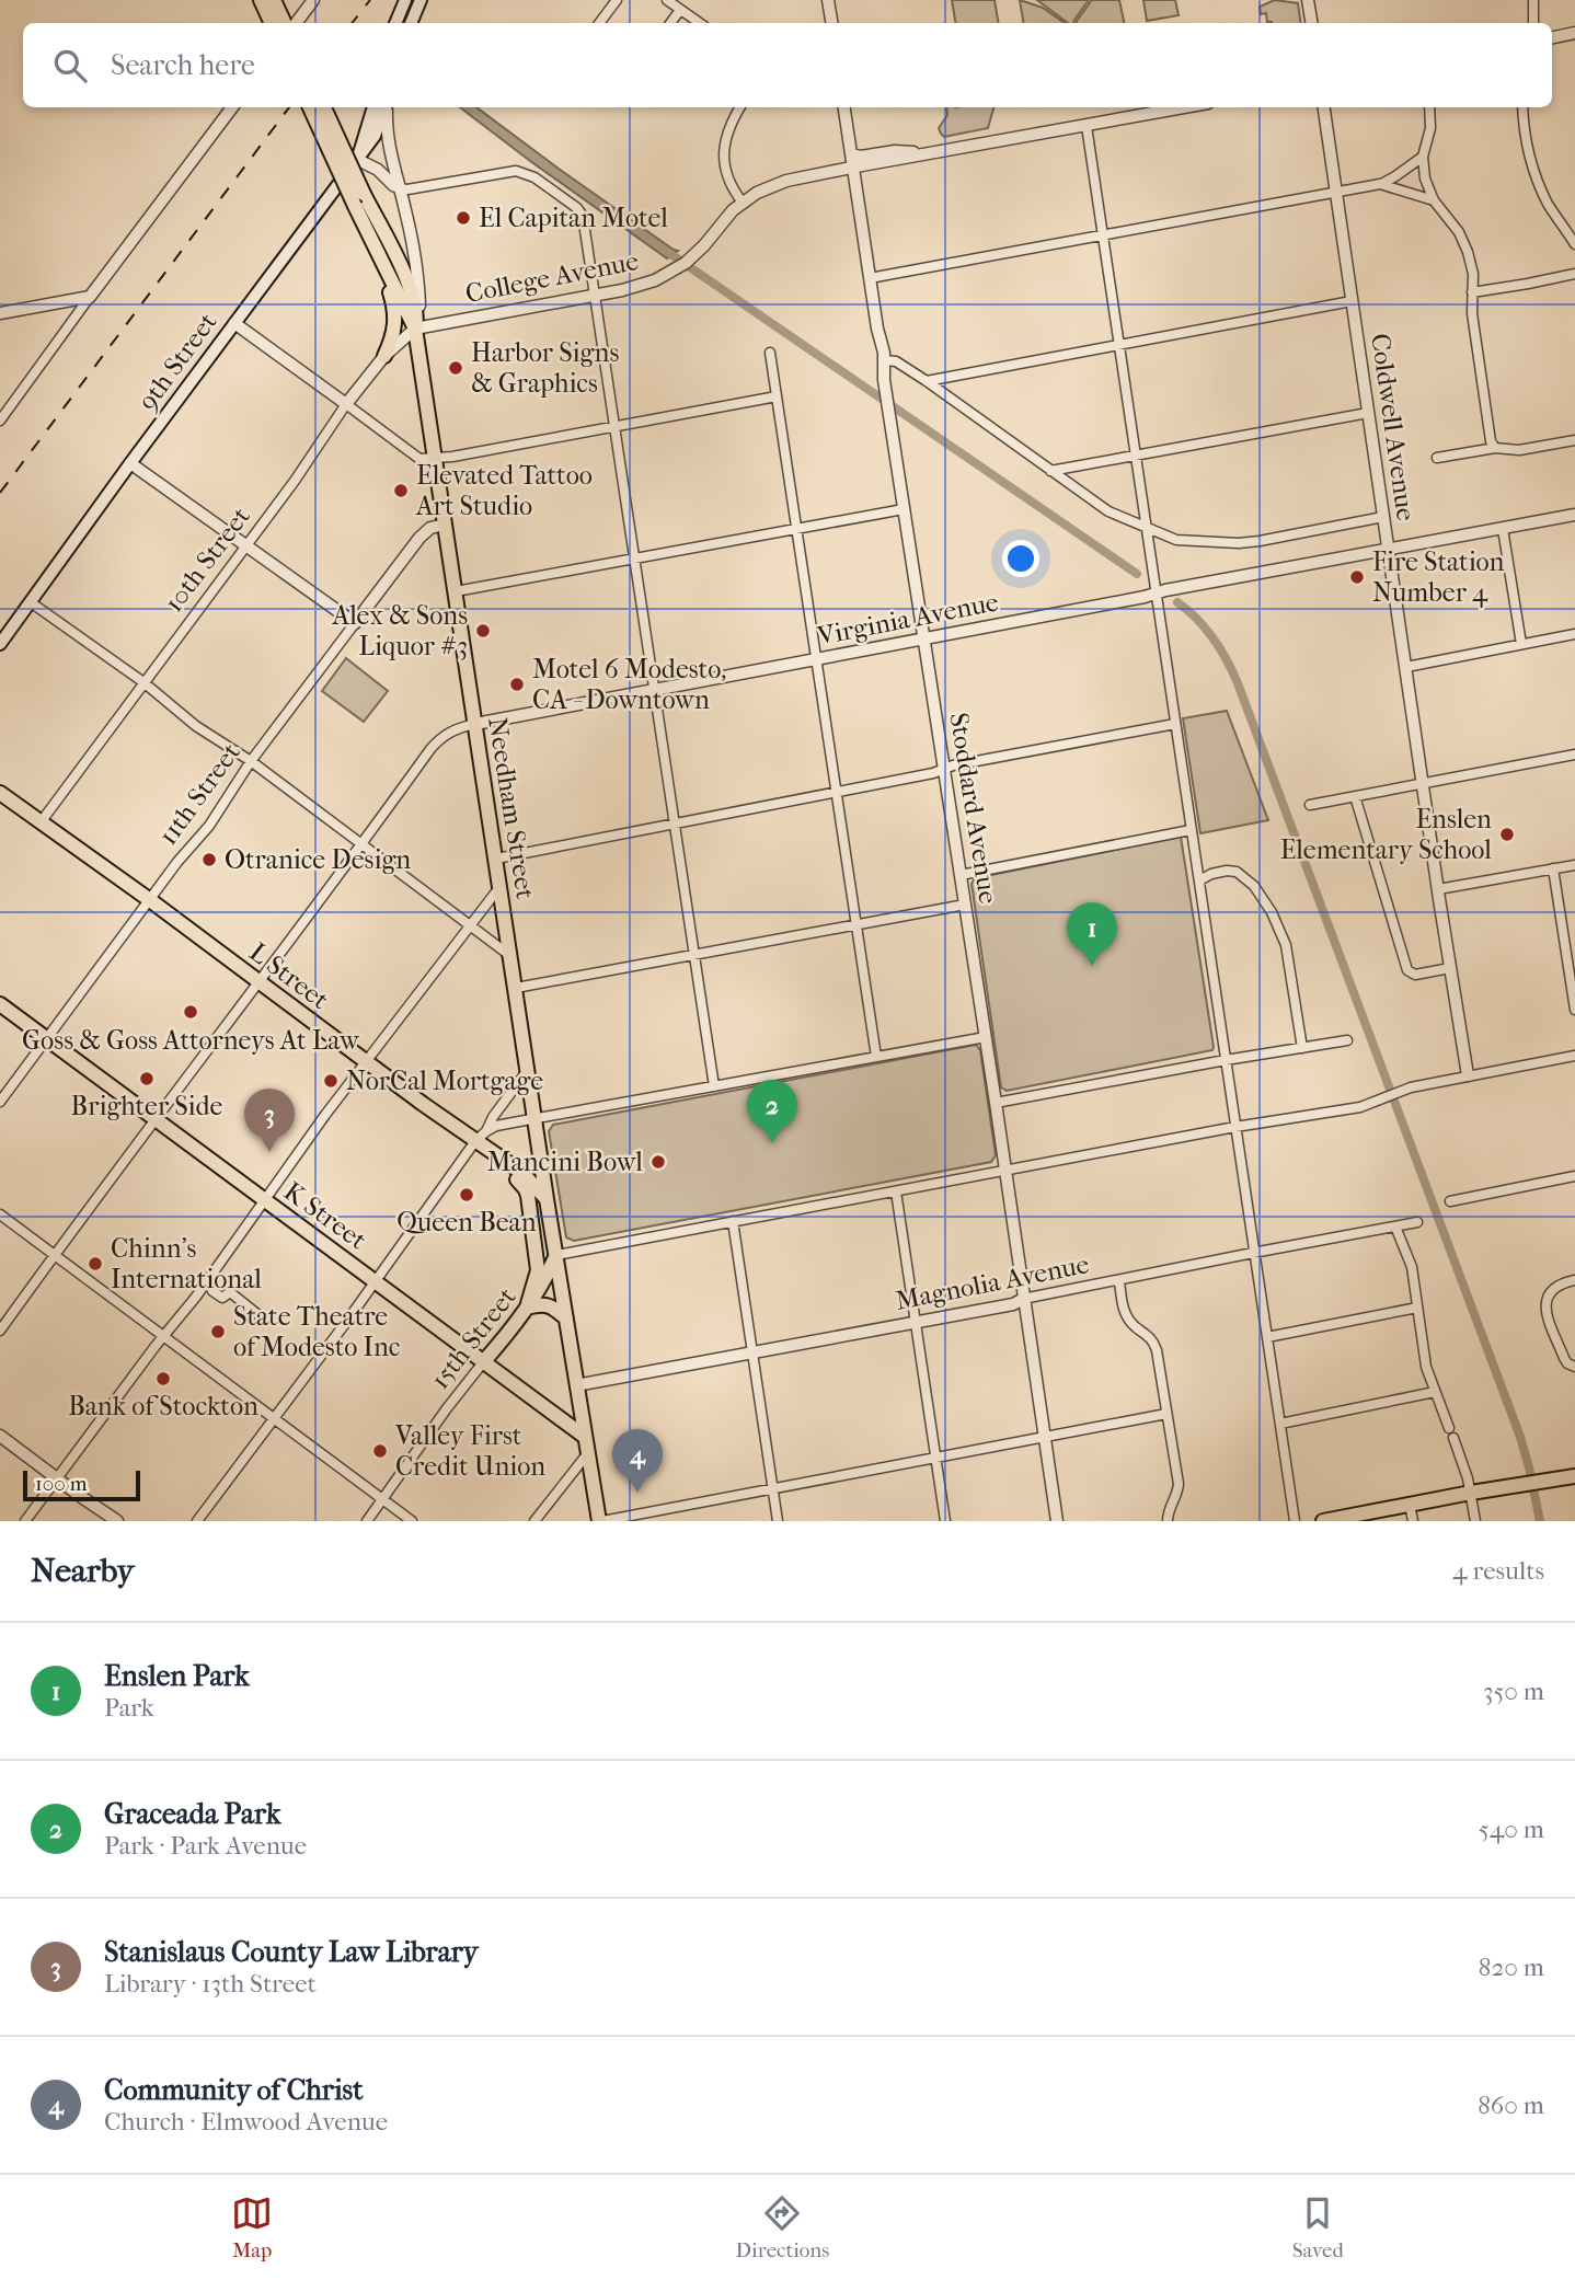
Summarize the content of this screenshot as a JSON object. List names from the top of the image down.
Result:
{
  "streets": {
    "main road": [
      "9th Street",
      "Needham Street",
      "L Street",
      "K Street",
      "15th Street"
    ],
    "street": [
      "College Avenue",
      "Coldwell Avenue",
      "10th Street",
      "Virginia Avenue",
      "11th Street",
      "Stoddard Avenue",
      "Magnolia Avenue"
    ]
  },
  "crossings": [
    ["College Avenue", "10th Street"],
    ["College Avenue", "Needham Street"],
    ["College Avenue", "Stoddard Avenue"],
    ["Coldwell Avenue", "Virginia Avenue"],
    ["10th Street", "Needham Street"],
    ["10th Street", "L Street"],
    ["Virginia Avenue", "Needham Street"],
    ["Virginia Avenue", "Stoddard Avenue"],
    ["11th Street", "Needham Street"],
    ["11th Street", "L Street"],
    ["11th Street", "K Street"],
    ["Needham Street", "L Street"],
    ["Needham Street", "K Street"],
    ["Needham Street", "Magnolia Avenue"],
    ["Needham Street", "15th Street"],
    ["Stoddard Avenue", "Magnolia Avenue"],
    ["K Street", "15th Street"]
  ],
  "places": [
    "El Capitan Motel",
    "Harbor Signs & Graphics",
    "Elevated Tattoo Art Studio",
    "Fire Station Number 4",
    "Alex & Sons Liquor #3",
    "Motel 6 Modesto, CA - Downtown",
    "Enslen Elementary School",
    "Otranice Design",
    "Goss & Goss Attorneys At Law",
    "Brighter Side",
    "NorCal Mortgage",
    "Mancini Bowl",
    "Queen Bean",
    "Chinn's International",
    "State Theatre of Modesto Inc",
    "Bank of Stockton",
    "Valley First Credit Union"
  ],
  "scale_bar": "100 m",
  "page": {
    "search": "Search here",
    "pins": [
      "1",
      "2",
      "3",
      "4"
    ],
    "scale": "100 m",
    "heading": ["Nearby", "4 results"],
    "list": [
      {
        "mark": "1",
        "name": "Enslen Park",
        "note": "Park",
        "value": "350 m"
      },
      {
        "mark": "2",
        "name": "Graceada Park",
        "note": "Park · Park Avenue",
        "value": "540 m"
      },
      {
        "mark": "3",
        "name": "Stanislaus County Law Library",
        "note": "Library · 13th Street",
        "value": "820 m"
      },
      {
        "mark": "4",
        "name": "Community of Christ",
        "note": "Church · Elmwood Avenue",
        "value": "860 m"
      }
    ],
    "nav": ["Map", "Directions", "Saved"]
  }
}
